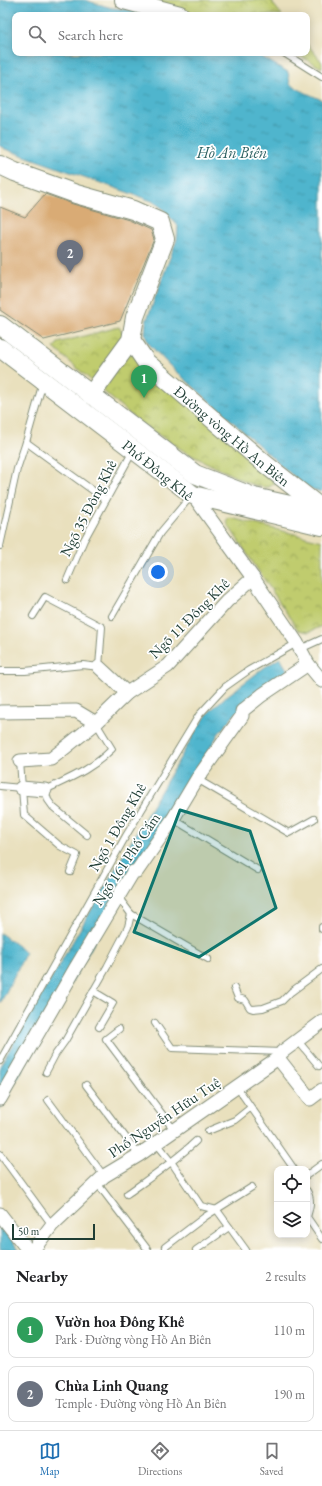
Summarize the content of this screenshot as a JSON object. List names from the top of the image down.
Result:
{
  "streets": {
    "street": [
      "Đường vòng Hồ An Biên",
      "Phố Đông Khê",
      "Ngõ 11 Đông Khê",
      "Ngõ 161 Phố Cấm",
      "Phố Nguyễn Hữu Tuệ"
    ],
    "lane": ["Ngõ 35 Đông Khê", "Ngõ 1 Đông Khê"]
  },
  "crossings": [
    ["Phố Đông Khê", "Ngõ 35 Đông Khê"],
    ["Phố Đông Khê", "Ngõ 11 Đông Khê"],
    ["Phố Đông Khê", "Ngõ 1 Đông Khê"]
  ],
  "water": ["Hồ An Biên"],
  "scale_bar": "50 m",
  "page": {
    "search": "Search here",
    "pins": ["2", "1"],
    "scale": "50 m",
    "heading": ["Nearby", "2 results"],
    "list": [
      {
        "mark": "1",
        "name": "Vườn hoa Đông Khê",
        "note": "Park · Đường vòng Hồ An Biên",
        "value": "110 m"
      },
      {
        "mark": "2",
        "name": "Chùa Linh Quang",
        "note": "Temple · Đường vòng Hồ An Biên",
        "value": "190 m"
      }
    ],
    "nav": ["Map", "Directions", "Saved"]
  }
}
